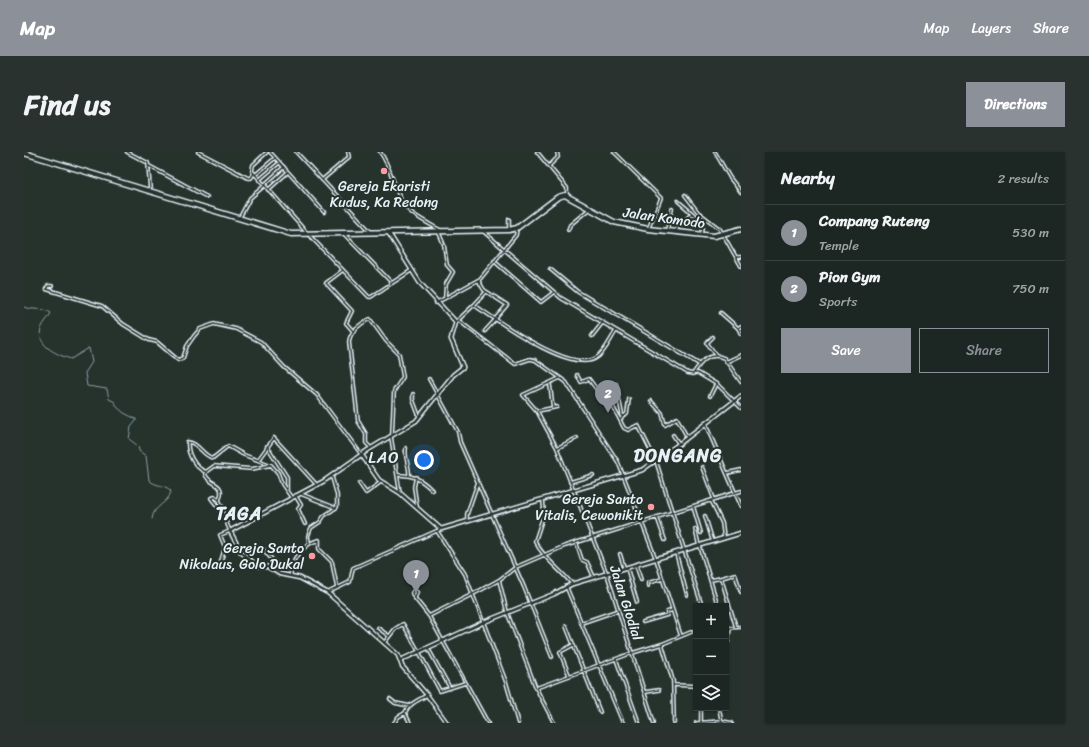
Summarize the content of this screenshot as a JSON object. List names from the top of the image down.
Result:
{
  "streets": {
    "highway": ["Jalan Komodo"],
    "street": ["Jalan Glodial"]
  },
  "districts": ["DONGANG", "LAO", "TAGA"],
  "places": ["Gereja Ekaristi Kudus, Ka Redong", "Gereja Santo Vitalis, Cewonikit", "Gereja Santo Nikolaus, Golo Dukal"],
  "page": {
    "header": "Map",
    "nav": ["Map", "Layers", "Share"],
    "title": "Find us",
    "buttons": [
      "Directions",
      ["Save", "Share"]
    ],
    "heading": ["Nearby", "2 results"],
    "list": [
      {
        "mark": "1",
        "name": "Compang Ruteng",
        "note": "Temple",
        "value": "530 m"
      },
      {
        "mark": "2",
        "name": "Pion Gym",
        "note": "Sports",
        "value": "750 m"
      }
    ],
    "pins": ["2", "1"],
    "map_buttons": ["+", "−"]
  }
}
